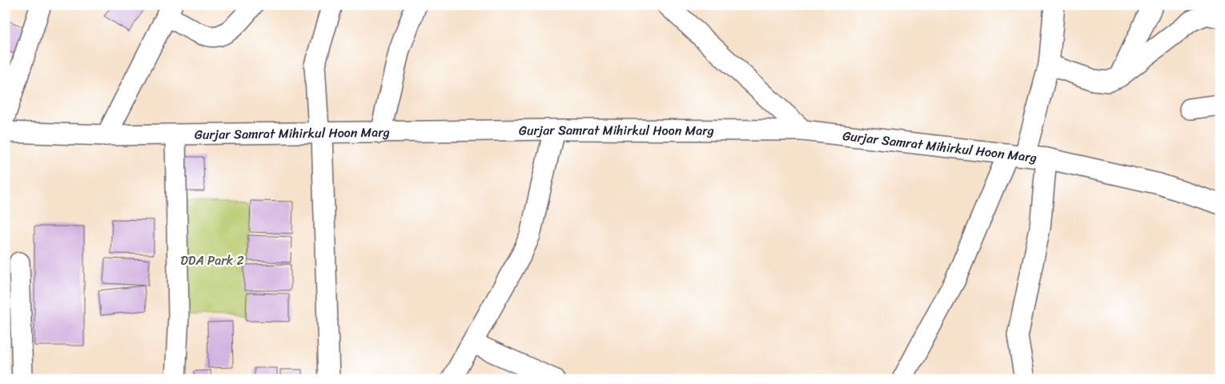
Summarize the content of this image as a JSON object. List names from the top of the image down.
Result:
{
  "streets": {
    "street": ["Gurjar Samrat Mihirkul Hoon Marg"]
  },
  "parks": ["DDA Park 2"]
}
